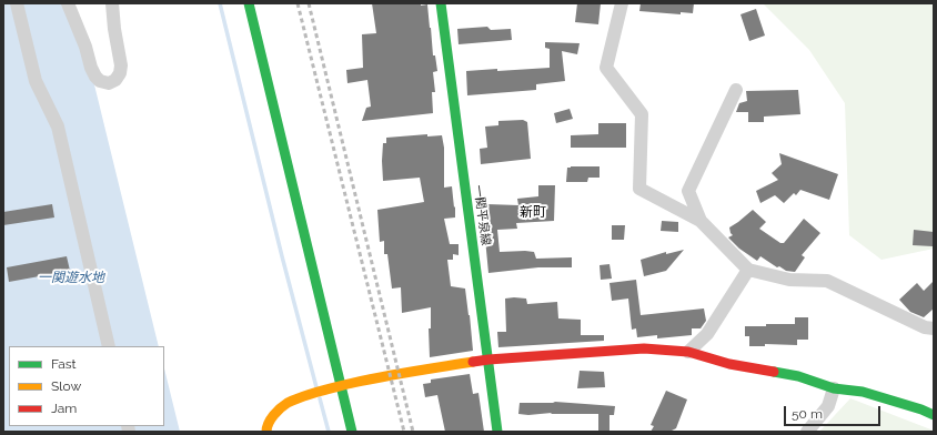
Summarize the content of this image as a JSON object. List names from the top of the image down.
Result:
{
  "streets": {
    "street": ["一関平泉線"]
  },
  "districts": ["新町"],
  "water": ["一関遊水地"],
  "legend": ["Fast", "Slow", "Jam"],
  "scale_bar": "50 m"
}
